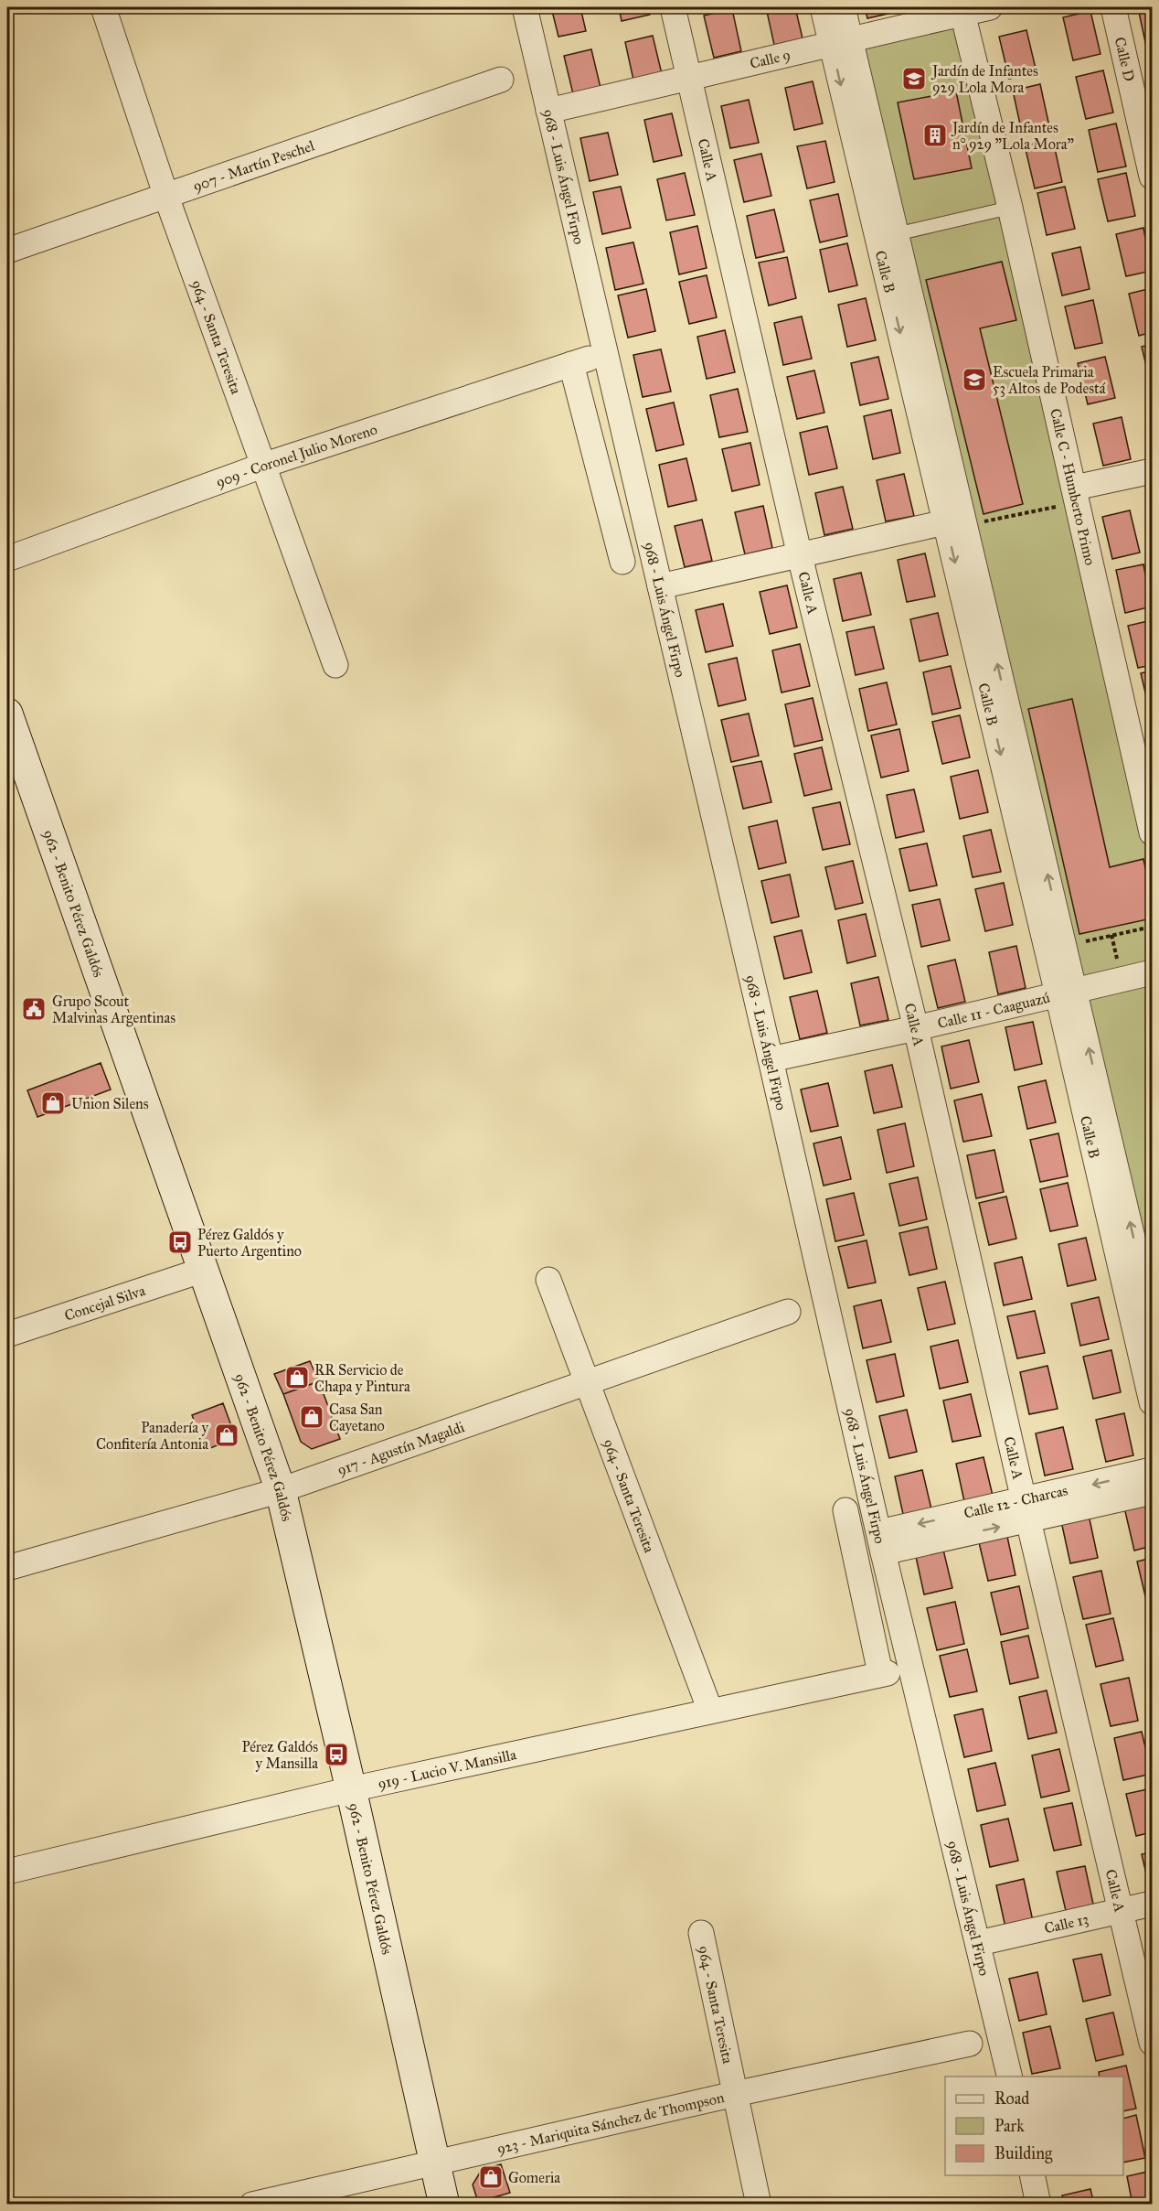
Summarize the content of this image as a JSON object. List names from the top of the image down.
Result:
{
  "streets": {
    "main road": ["962 - Benito Pérez Galdós"],
    "street": [
      "Calle 9",
      "Calle D",
      "Calle A",
      "907 - Martín Peschel",
      "968 - Luis Ángel Firpo",
      "Calle B",
      "964 - Santa Teresita",
      "909 - Coronel Julio Moreno",
      "Calle C - Humberto Primo",
      "Calle 11 - Caaguazú",
      "Concejal Silva",
      "917 - Agustín Magaldi",
      "Calle 12 - Charcas",
      "919 - Lucio V. Mansilla",
      "Calle 13",
      "923 - Mariquita Sánchez de Thompson"
    ]
  },
  "crossings": [
    ["Calle 9", "Calle A"],
    ["Calle 9", "968 - Luis Ángel Firpo"],
    ["Calle 9", "Calle B"],
    ["Calle 9", "Calle C - Humberto Primo"],
    ["Calle A", "Calle 11 - Caaguazú"],
    ["Calle A", "Calle 12 - Charcas"],
    ["Calle A", "Calle 13"],
    ["907 - Martín Peschel", "964 - Santa Teresita"],
    ["968 - Luis Ángel Firpo", "Calle 11 - Caaguazú"],
    ["968 - Luis Ángel Firpo", "Calle 12 - Charcas"],
    ["968 - Luis Ángel Firpo", "Calle 13"],
    ["Calle B", "Calle 11 - Caaguazú"],
    ["964 - Santa Teresita", "909 - Coronel Julio Moreno"],
    ["964 - Santa Teresita", "917 - Agustín Magaldi"],
    ["964 - Santa Teresita", "919 - Lucio V. Mansilla"],
    ["964 - Santa Teresita", "923 - Mariquita Sánchez de Thompson"],
    ["962 - Benito Pérez Galdós", "Concejal Silva"],
    ["962 - Benito Pérez Galdós", "917 - Agustín Magaldi"],
    ["962 - Benito Pérez Galdós", "919 - Lucio V. Mansilla"],
    ["962 - Benito Pérez Galdós", "923 - Mariquita Sánchez de Thompson"]
  ],
  "places": {
    "school or university": ["Jardín de Infantes 929 Lola Mora", "Escuela Primaria 53 Altos de Podestá"],
    "building": ["Jardín de Infantes n° 929 \"Lola Mora\""],
    "public building": ["Grupo Scout Malvinas Argentinas"],
    "shop": [
      "Union Silens",
      "RR Servicio de Chapa y Pintura",
      "Casa San Cayetano",
      "Panadería y Confitería Antonia",
      "Gomeria"
    ],
    "bus stop": ["Pérez Galdós y Puerto Argentino", "Pérez Galdós y Mansilla"]
  },
  "legend": ["Road", "Park", "Building"]
}
